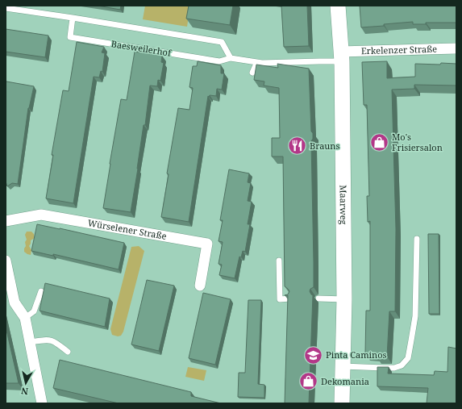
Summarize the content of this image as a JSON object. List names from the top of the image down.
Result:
{
  "streets": {
    "main road": ["Maarweg"],
    "street": ["Erkelenzer Straße", "Würselener Straße"],
    "lane": ["Baesweilerhof"]
  },
  "crossings": [
    ["Baesweilerhof", "Erkelenzer Straße"],
    ["Baesweilerhof", "Maarweg"],
    ["Erkelenzer Straße", "Maarweg"]
  ],
  "places": {
    "shop": ["Mo's Frisiersalon", "Dekomania"],
    "restaurant": ["Brauns"],
    "school or university": ["Pinta Caminos"]
  },
  "north": "bottom"
}
